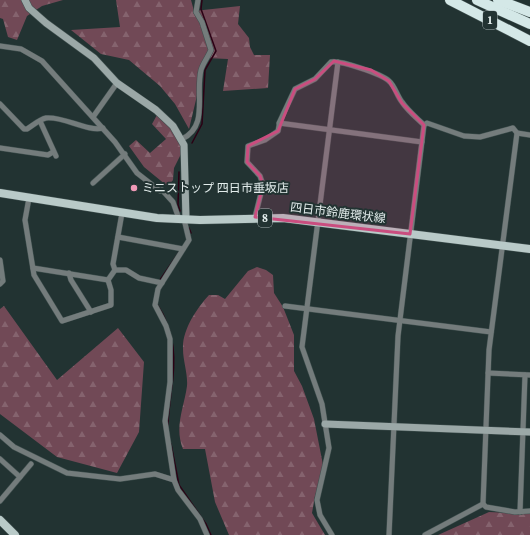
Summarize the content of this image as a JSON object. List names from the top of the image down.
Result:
{
  "streets": {
    "highway": ["1"],
    "main road": ["四日市鈴鹿環状線", "8"]
  },
  "places": ["ミニストップ 四日市垂坂店"]
}
